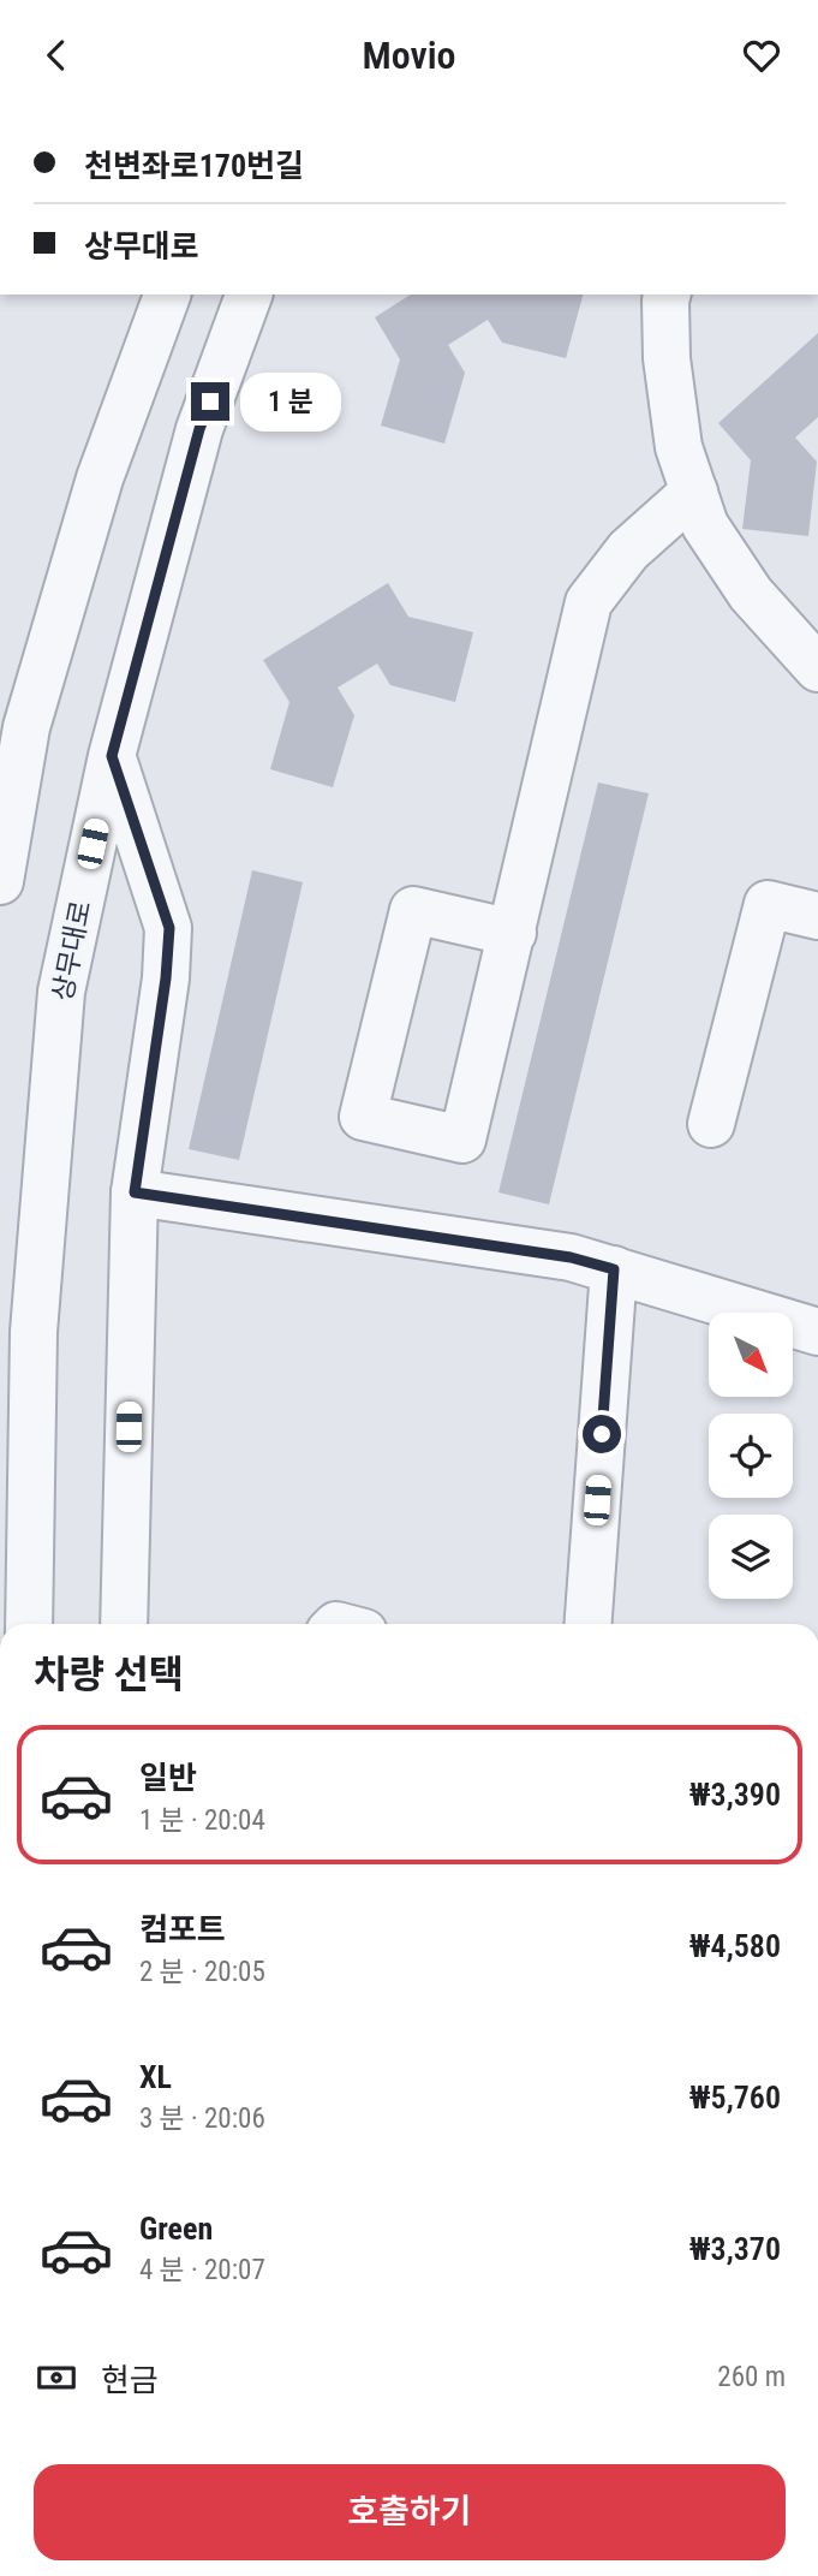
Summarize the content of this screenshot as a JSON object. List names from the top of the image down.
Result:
{
  "streets": {
    "street": ["상무대로"]
  },
  "north": "bottom right",
  "page": {
    "header": "Movio",
    "banner": ["천변좌로170번길", "상무대로"],
    "bubble": "1 분",
    "heading": "차량 선택",
    "list": [
      {
        "name": "일반",
        "note": "1 분 · 20:04",
        "value": "₩3,390"
      },
      {
        "name": "컴포트",
        "note": "2 분 · 20:05",
        "value": "₩4,580"
      },
      {
        "name": "XL",
        "note": "3 분 · 20:06",
        "value": "₩5,760"
      },
      {
        "name": "Green",
        "note": "4 분 · 20:07",
        "value": "₩3,370"
      }
    ],
    "pay": ["현금", "260 m"],
    "buttons": "호출하기"
  }
}
